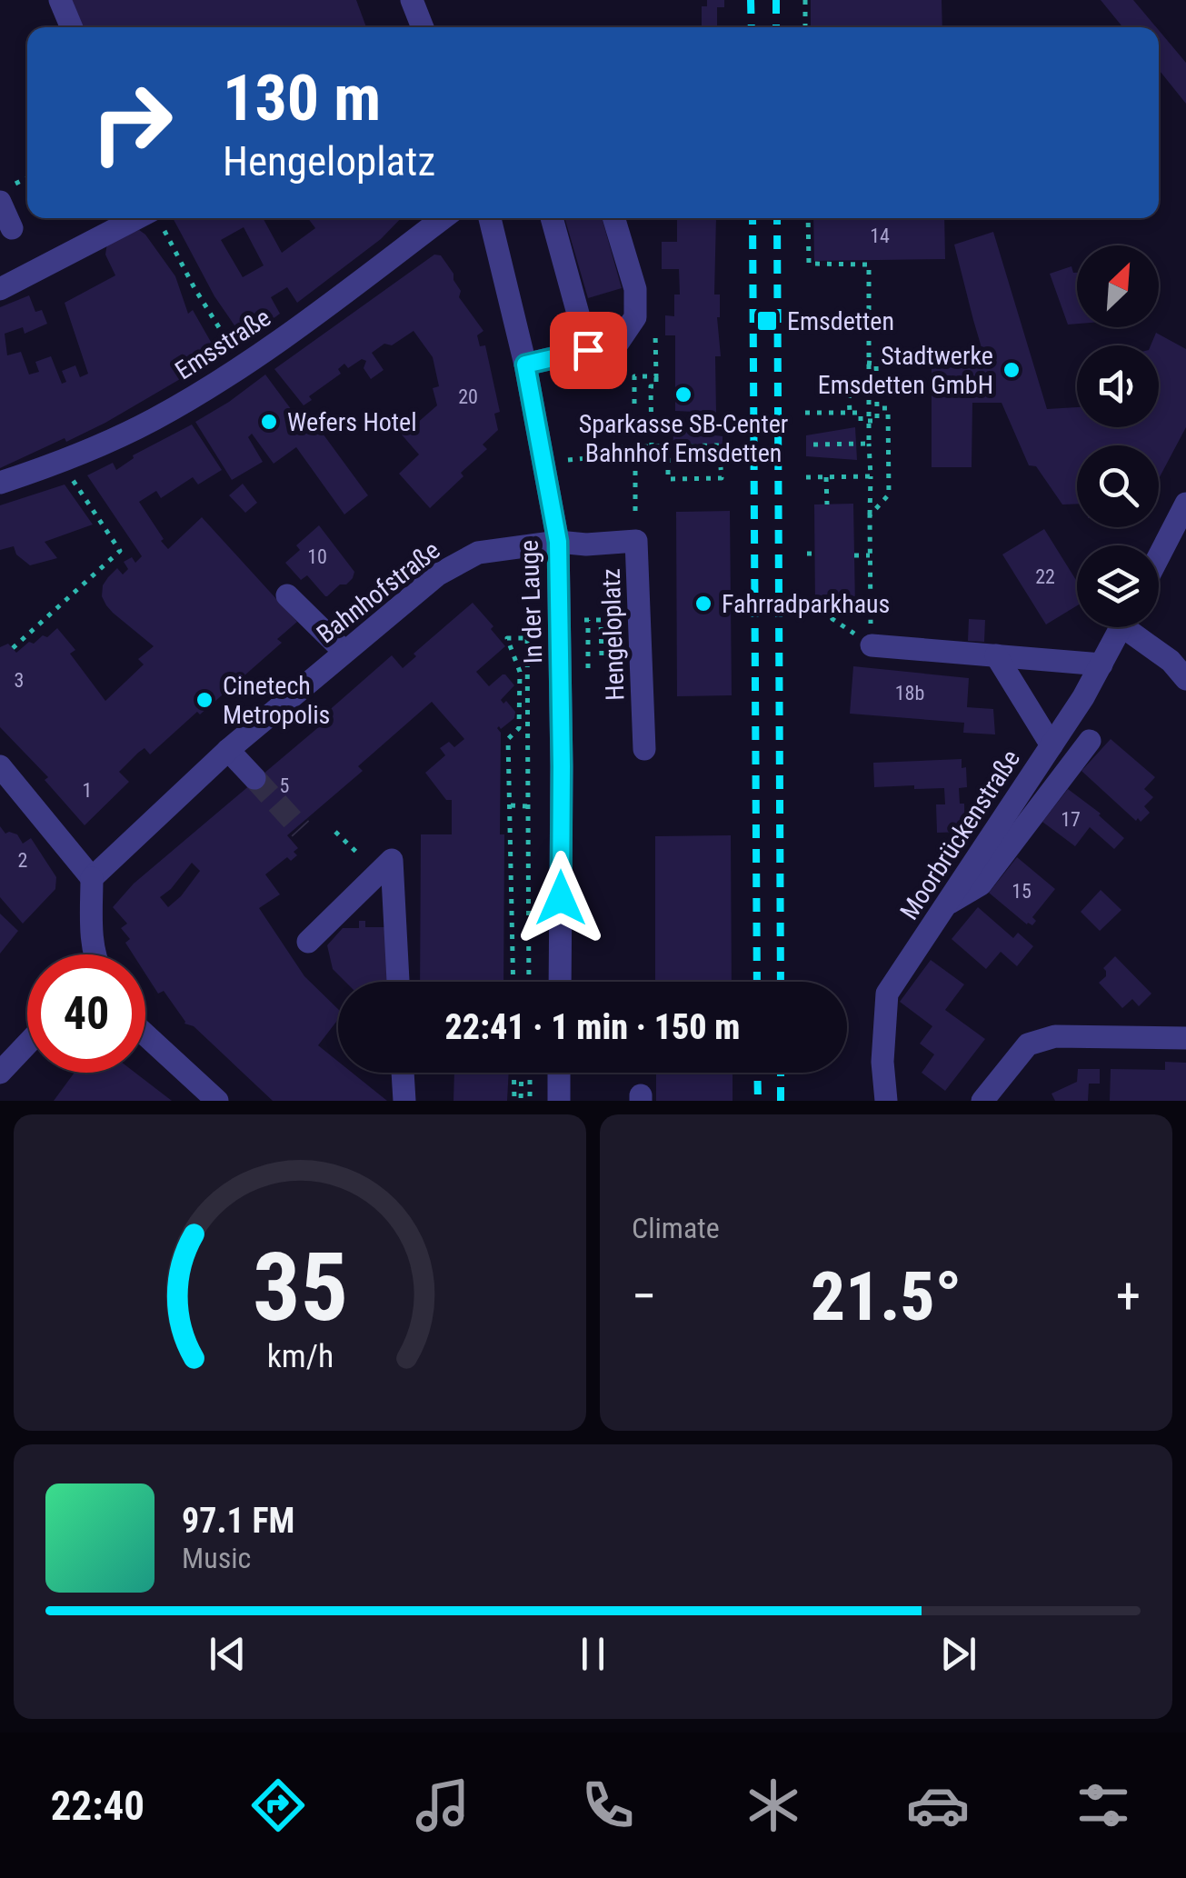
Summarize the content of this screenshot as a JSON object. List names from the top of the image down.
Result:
{
  "streets": {
    "street": [
      "Emsstraße",
      "Bahnhofstraße",
      "In der Lauge",
      "Hengeloplatz",
      "Moorbrückenstraße"
    ]
  },
  "crossings": [
    ["Bahnhofstraße", "In der Lauge"],
    ["Bahnhofstraße", "Hengeloplatz"],
    ["In der Lauge", "Hengeloplatz"]
  ],
  "places": {
    "transit": ["Emsdetten"],
    "other": [
      "Stadtwerke Emsdetten GmbH",
      "Sparkasse SB-Center Bahnhof Emsdetten",
      "Wefers Hotel",
      "Fahrradparkhaus",
      "Cinetech Metropolis"
    ]
  },
  "house_numbers": [
    "14",
    "20",
    "10",
    "22",
    "3",
    "18b",
    "5",
    "1",
    "17",
    "2",
    "15"
  ],
  "north": "top right",
  "page": {
    "turn": ["130 m", "Hengeloplatz"],
    "limit": "40",
    "trip": "22:41 · 1 min · 150 m",
    "tile": "Climate",
    "heat": ["−", "21.5°", "+"],
    "song": ["97.1 FM", "Music"],
    "tabs": "22:40",
    "gauge": ["35", "km/h"]
  }
}
